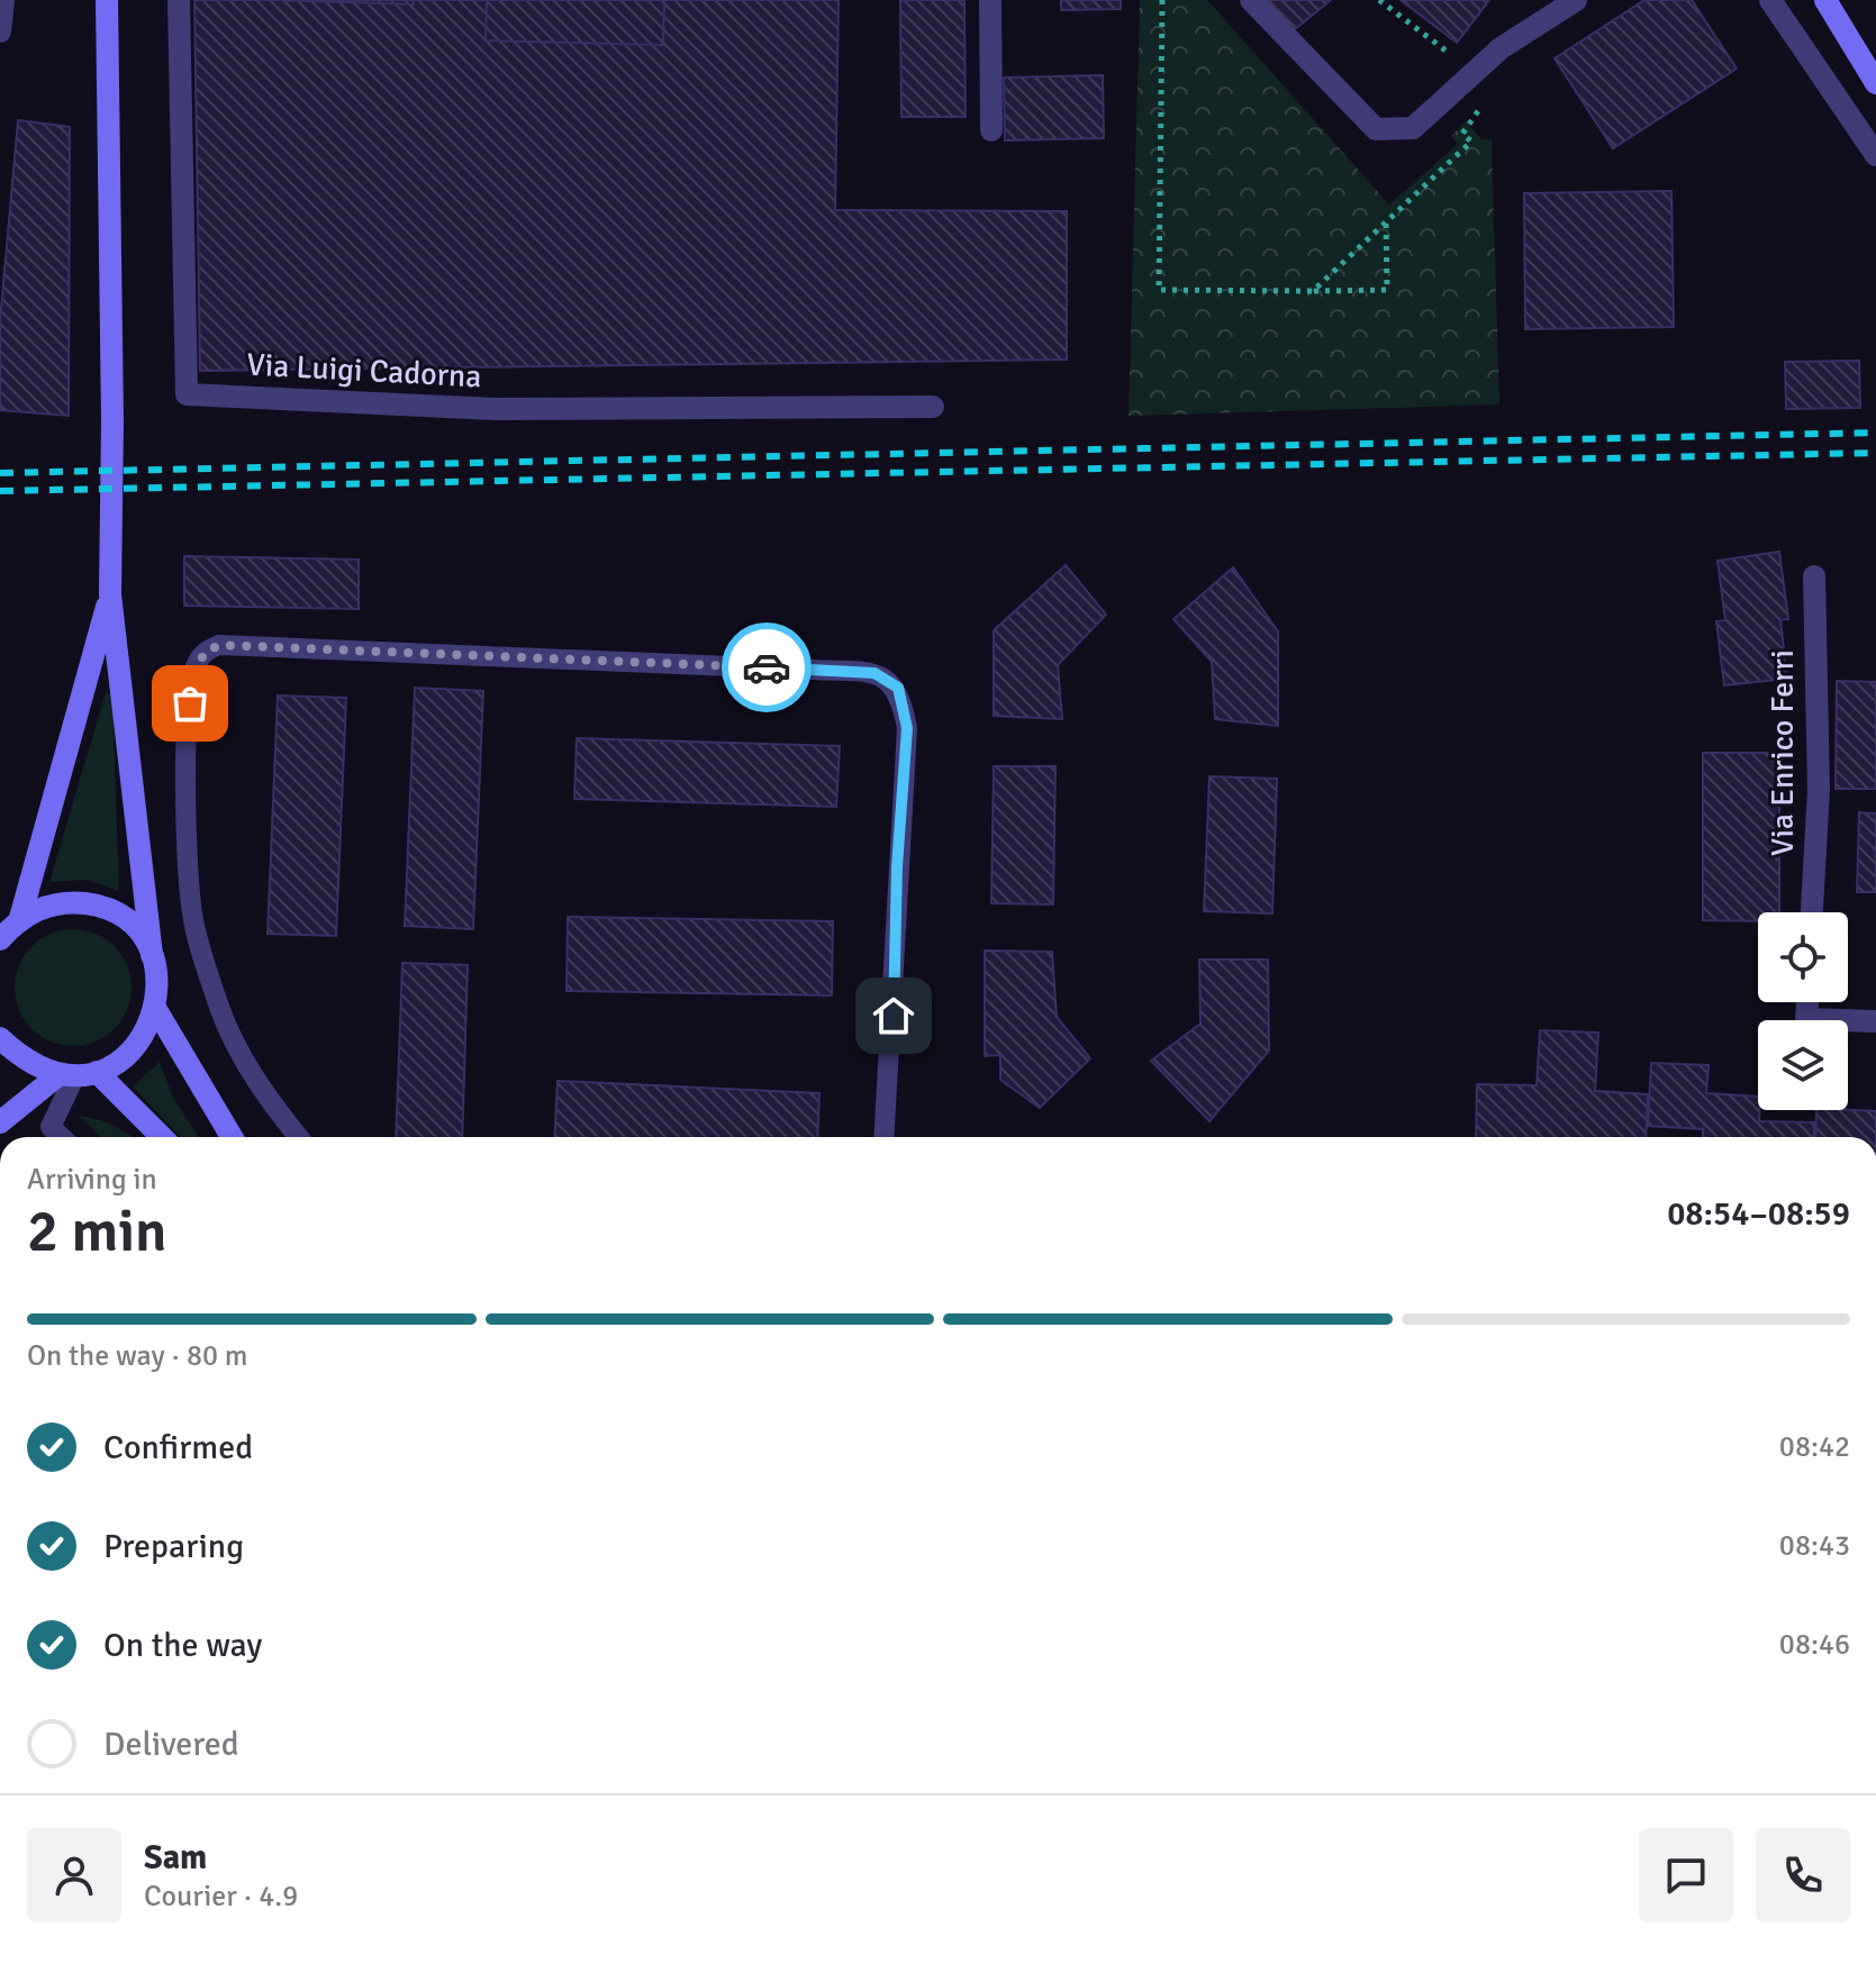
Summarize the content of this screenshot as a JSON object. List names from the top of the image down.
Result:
{
  "streets": {
    "street": ["Via Luigi Cadorna", "Via Enrico Ferri"]
  },
  "page": {
    "heading": ["2 min", "Arriving in", "08:54–08:59"],
    "panel": ["Sam", "Courier · 4.9"],
    "bar": "On the way · 80 m",
    "list": [
      ["Confirmed", "08:42"],
      ["Preparing", "08:43"],
      ["On the way", "08:46"],
      "Delivered"
    ]
  }
}
